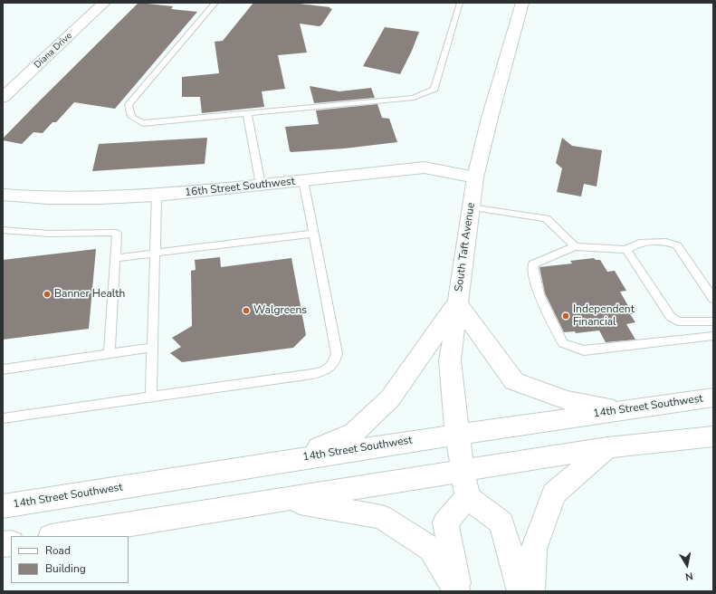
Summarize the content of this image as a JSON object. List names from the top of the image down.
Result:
{
  "streets": {
    "main road": [
      "Diana Drive",
      "16th Street Southwest",
      "South Taft Avenue",
      "14th Street Southwest"
    ]
  },
  "crossings": [
    ["16th Street Southwest", "South Taft Avenue"],
    ["South Taft Avenue", "14th Street Southwest"]
  ],
  "places": ["Banner Health", "Walgreens", "Independent Financial"],
  "legend": ["Road", "Building"],
  "north": "bottom"
}
